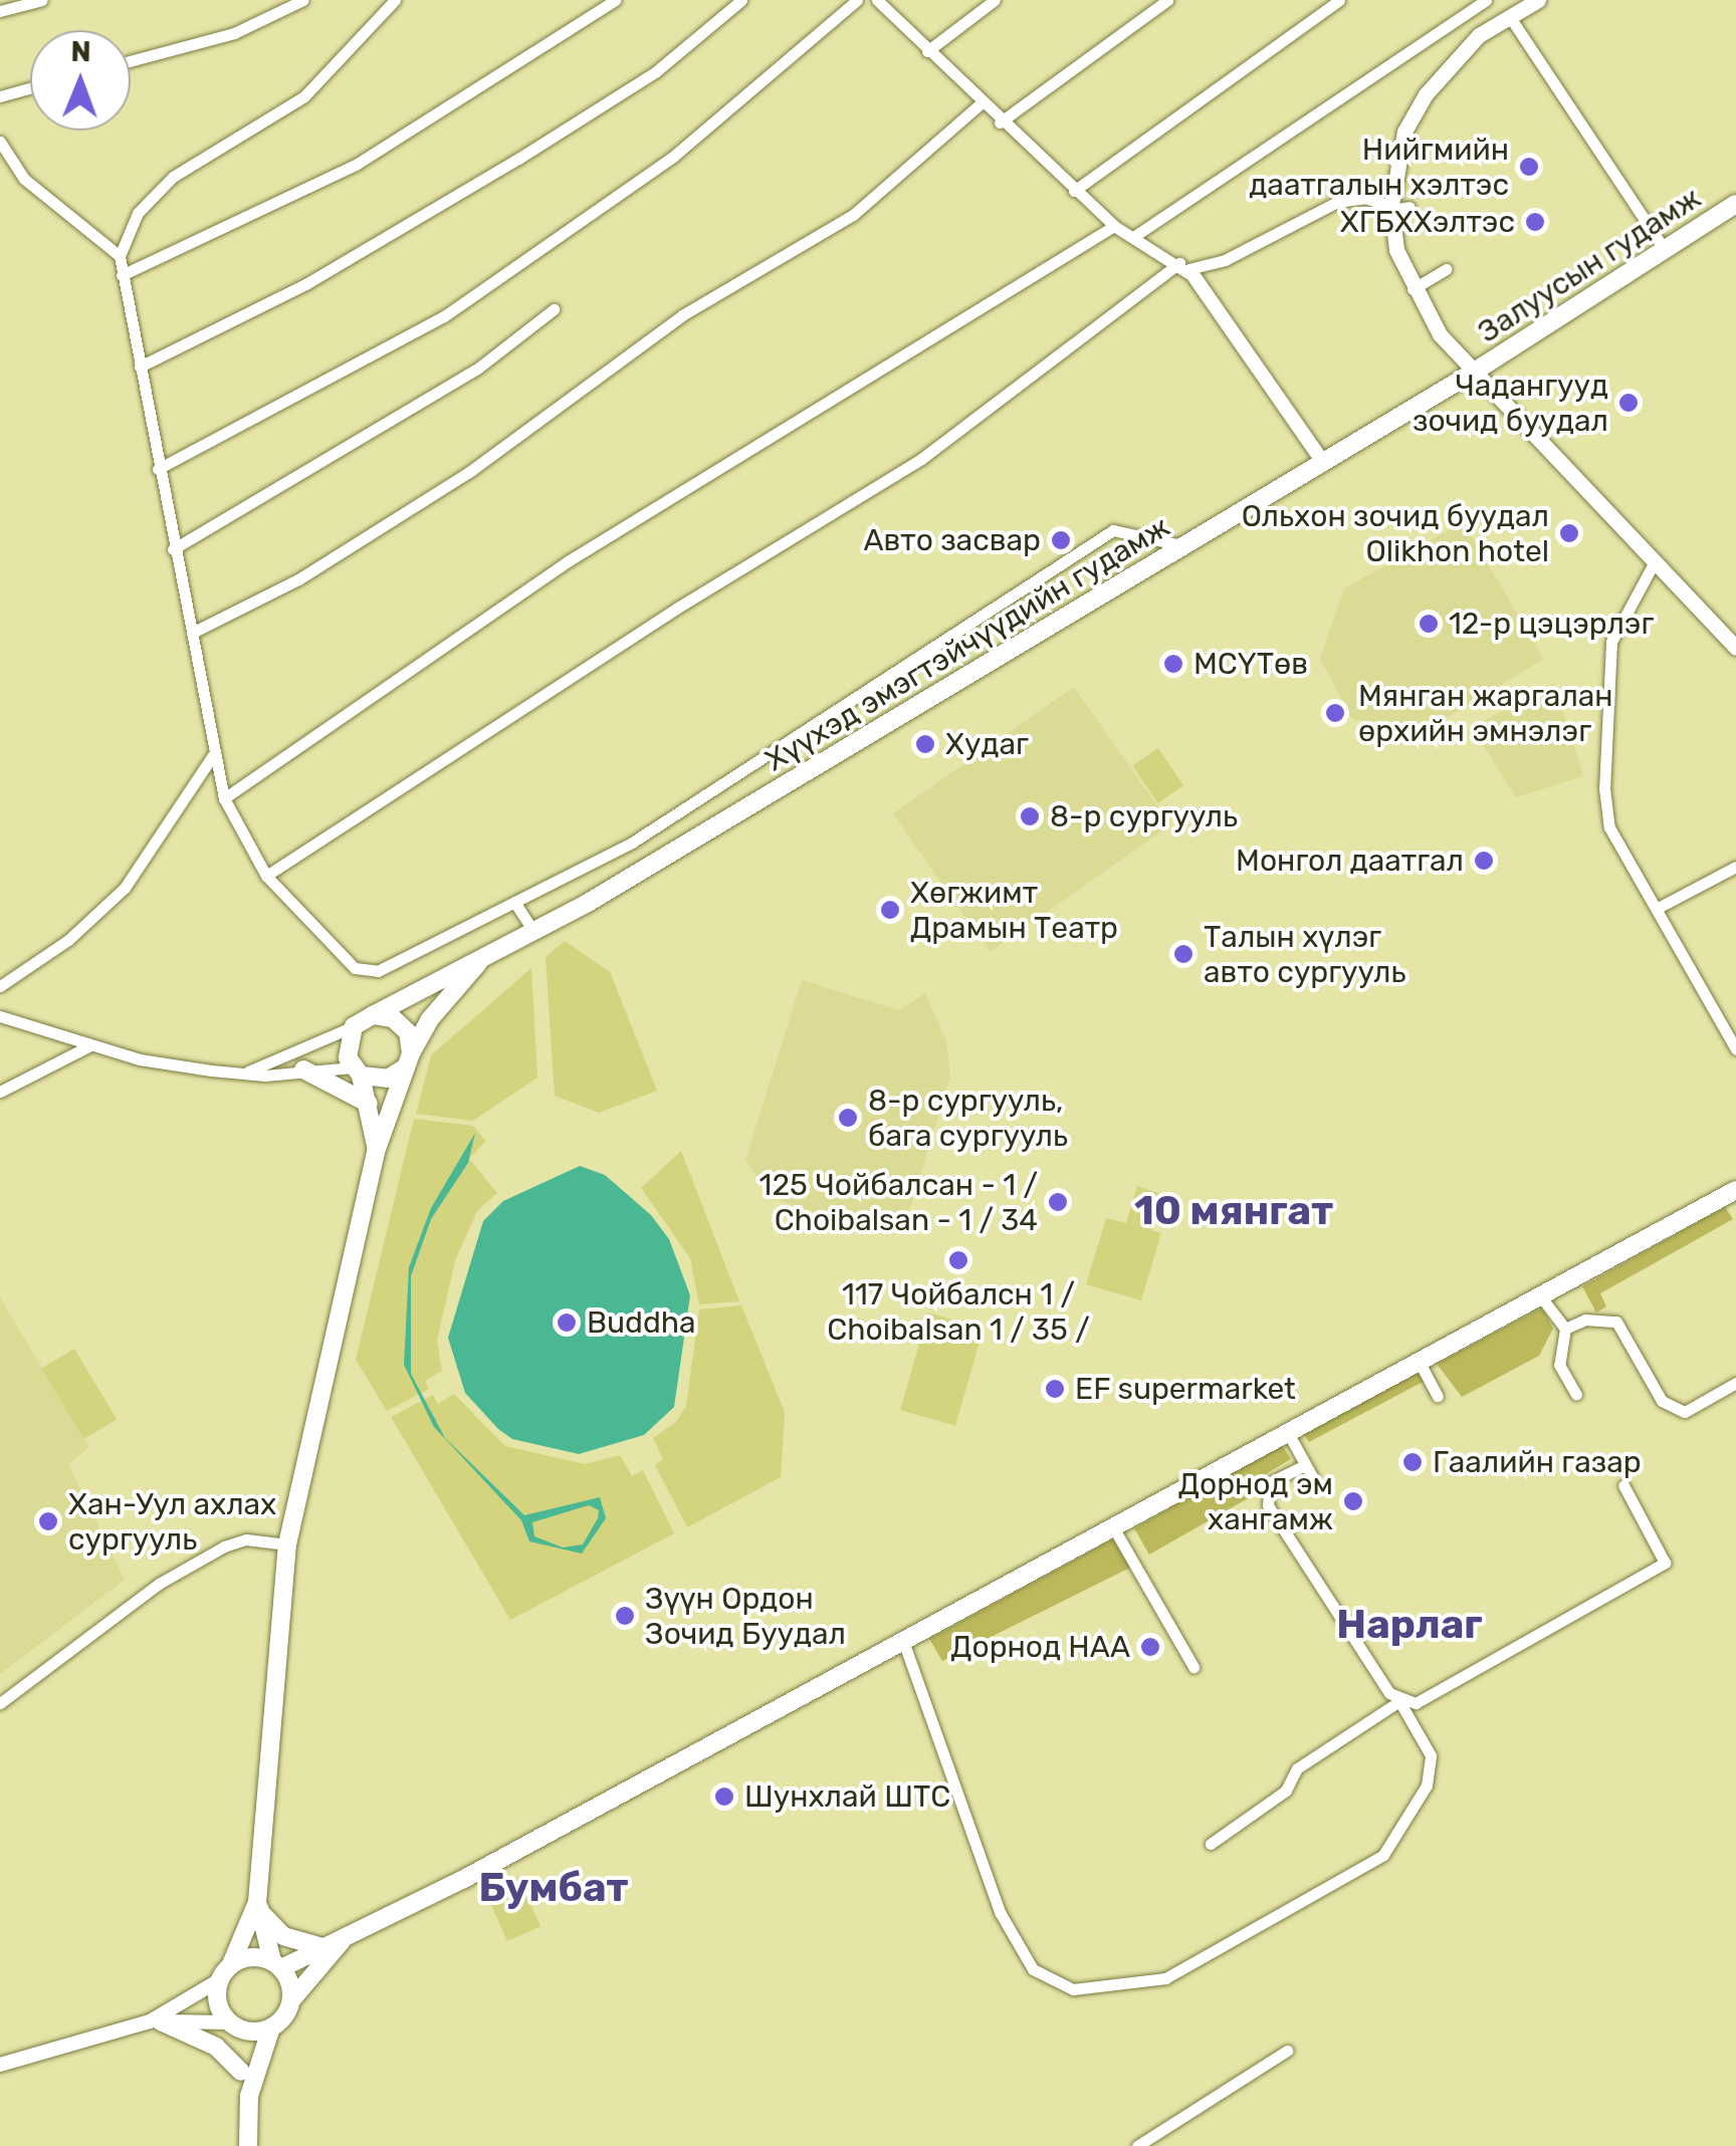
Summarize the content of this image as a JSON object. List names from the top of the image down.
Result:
{
  "streets": {
    "main road": ["Залуусын гудамж", "Хүүхэд эмэгтэйчүүдийн гудамж"]
  },
  "crossings": [
    ["Залуусын гудамж", "Хүүхэд эмэгтэйчүүдийн гудамж"]
  ],
  "districts": ["10 мянгат", "Нарлаг", "Бумбат"],
  "places": [
    "Нийгмийн даатгалын хэлтэс",
    "ХГБХХэлтэс",
    "Чадангууд зочид буудал",
    "Ольхон зочид буудал Olikhon hotel",
    "Авто засвар",
    "12-р цэцэрлэг",
    "МСҮТөв",
    "Мянган жаргалан өрхийн эмнэлэг",
    "Худаг",
    "8-р сургууль",
    "Монгол даатгал",
    "Хөгжимт Драмын Театр",
    "Талын хүлэг авто сургууль",
    "8-р сургууль, бага сургууль",
    "125 Чойбалсан - 1 / Choibalsan - 1 / 34",
    "117 Чойбалсн 1 / Choibalsan 1 / 35 /",
    "Buddha",
    "EF supermarket",
    "Гаалийн газар",
    "Дорнод эм хангамж",
    "Хан-Уул ахлах сургууль",
    "Зүүн Ордон Зочид Буудал",
    "Дорнод НАА",
    "Шунхлай ШТС"
  ],
  "north": "top"
}
